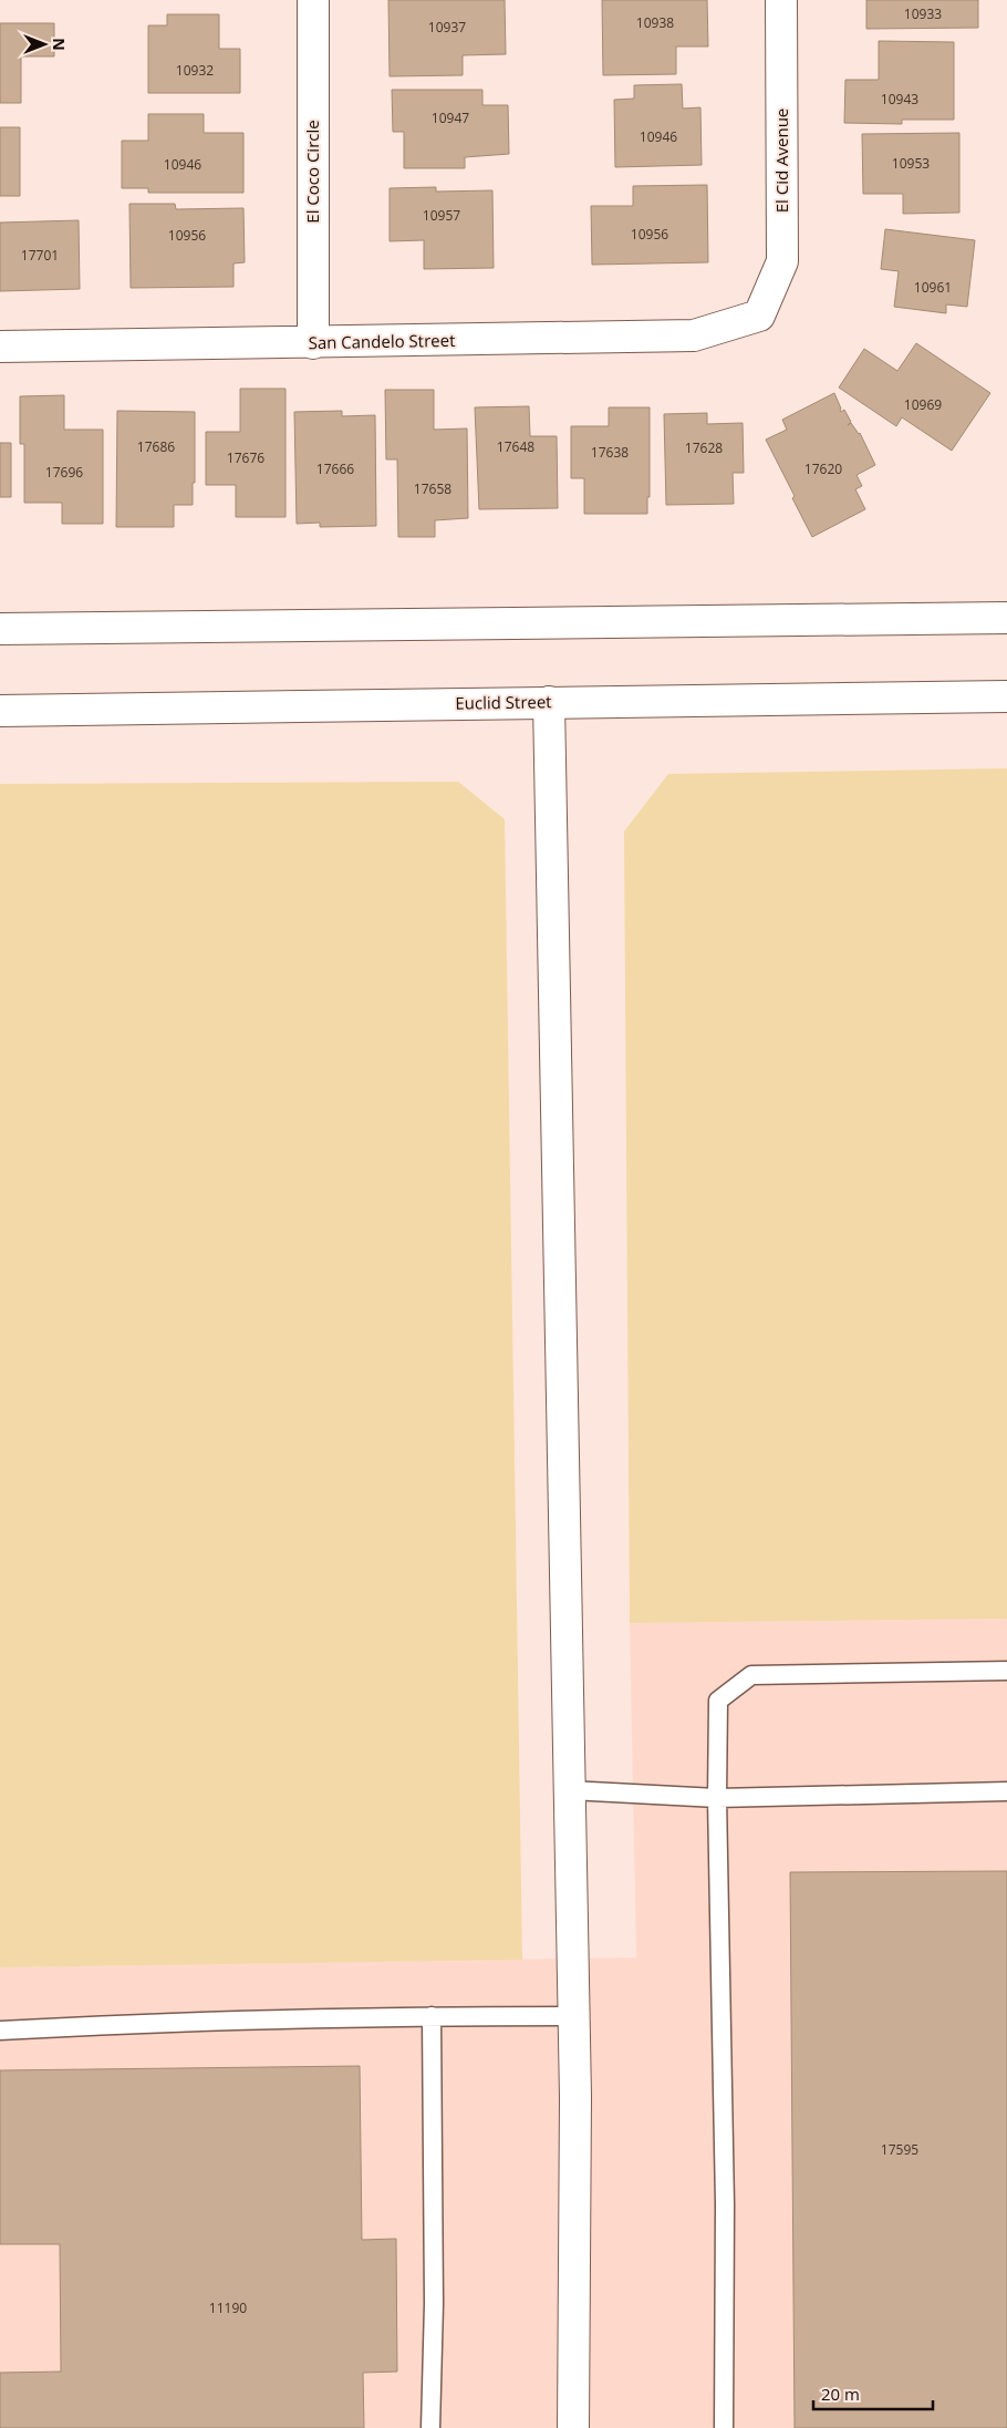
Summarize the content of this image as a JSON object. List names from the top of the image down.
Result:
{
  "streets": {
    "street": [
      "El Cid Avenue",
      "El Coco Circle",
      "San Candelo Street",
      "Euclid Street"
    ]
  },
  "crossings": [
    ["El Cid Avenue", "San Candelo Street"],
    ["El Coco Circle", "San Candelo Street"]
  ],
  "house_numbers": [
    "10933",
    "10938",
    "10937",
    "10932",
    "10943",
    "10947",
    "10946",
    "10953",
    "10946",
    "10957",
    "10956",
    "10956",
    "17701",
    "10961",
    "10969",
    "17686",
    "17648",
    "17628",
    "17638",
    "17676",
    "17666",
    "17620",
    "17696",
    "17658",
    "17595",
    "11190"
  ],
  "scale_bar": "20 m",
  "north": "right"
}
